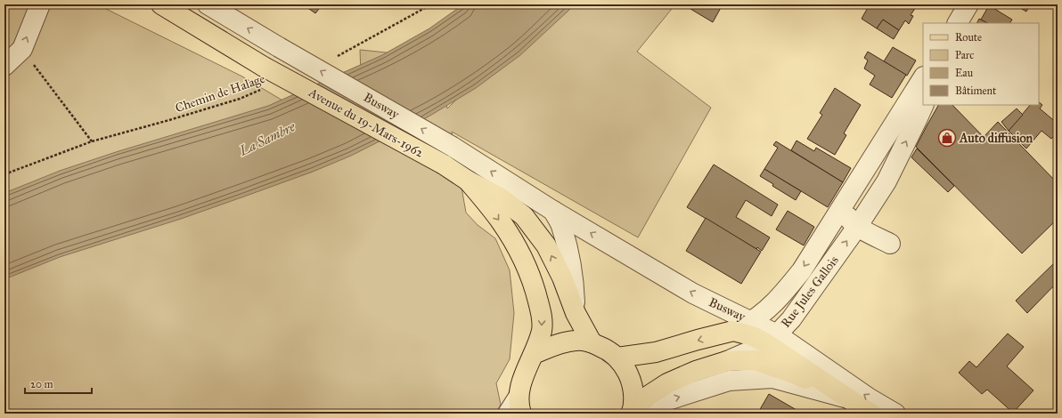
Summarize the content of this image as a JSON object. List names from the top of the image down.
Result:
{
  "streets": {
    "main road": ["Avenue du 19-Mars-1962", "Rue Jules Gallois"],
    "street": ["Busway"],
    "path": ["Chemin de Halage"]
  },
  "crossings": [
    ["Busway", "Rue Jules Gallois"]
  ],
  "one_way": ["Busway"],
  "water": ["La Sambre"],
  "places": {
    "shop": ["Auto diffusion"]
  },
  "legend": [
    "Route",
    "Parc",
    "Eau",
    "Bâtiment"
  ],
  "scale_bar": "20 m"
}
